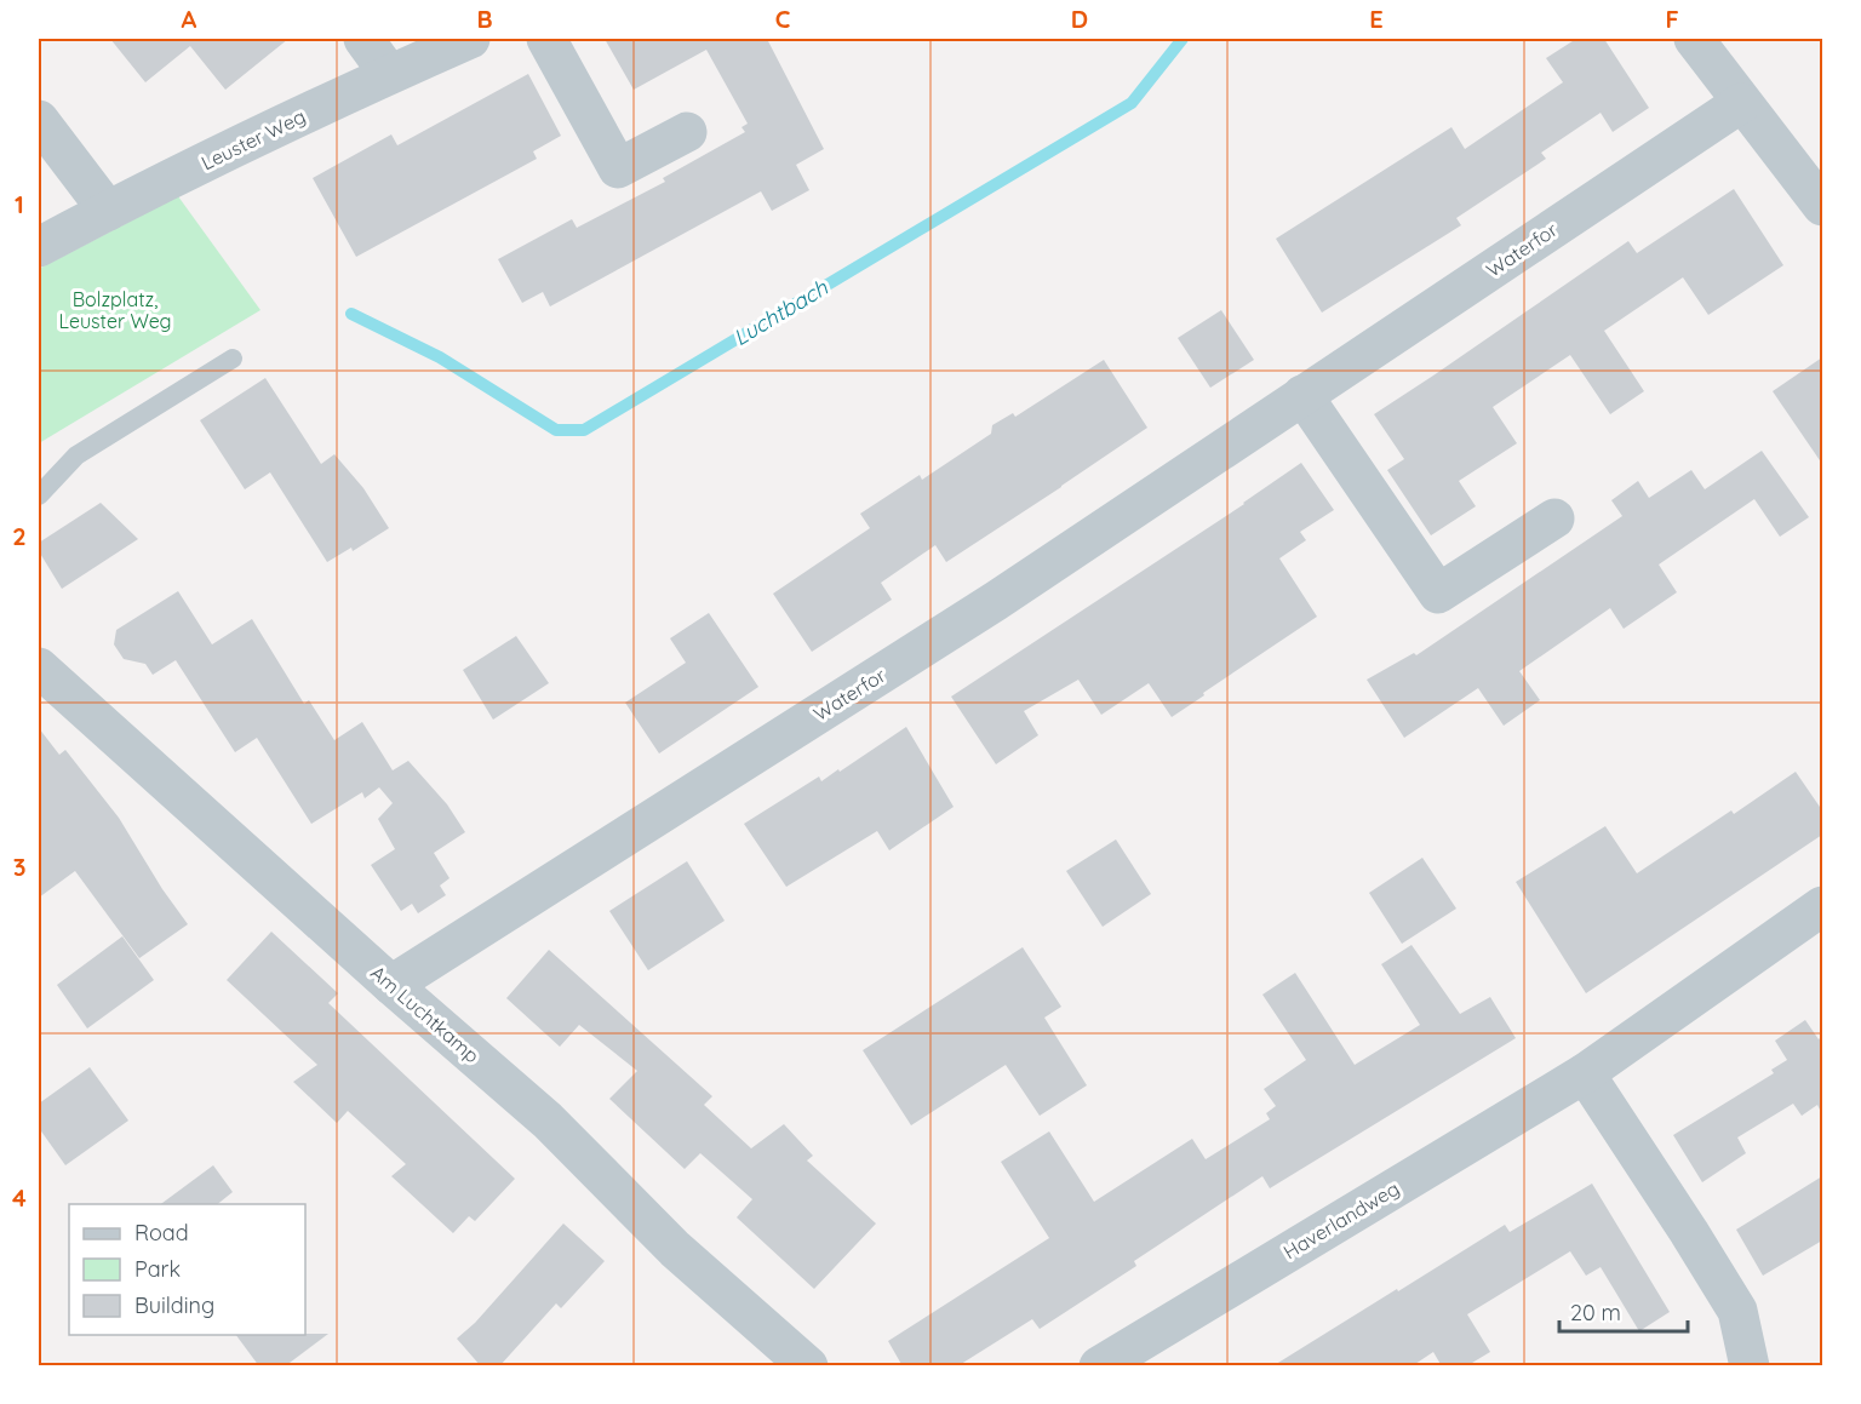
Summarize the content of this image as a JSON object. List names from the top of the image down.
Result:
{
  "streets": {
    "street": [
      "Leuster Weg",
      "Waterfor",
      "Am Luchtkamp",
      "Haverlandweg"
    ]
  },
  "crossings": [
    ["Waterfor", "Am Luchtkamp"]
  ],
  "water": ["Luchtbach"],
  "parks": ["Bolzplatz, Leuster Weg"],
  "legend": ["Road", "Park", "Building"],
  "scale_bar": "20 m",
  "grid": {
    "columns": [
      "A",
      "B",
      "C",
      "D",
      "E",
      "F"
    ],
    "rows": [
      "1",
      "2",
      "3",
      "4"
    ]
  }
}
